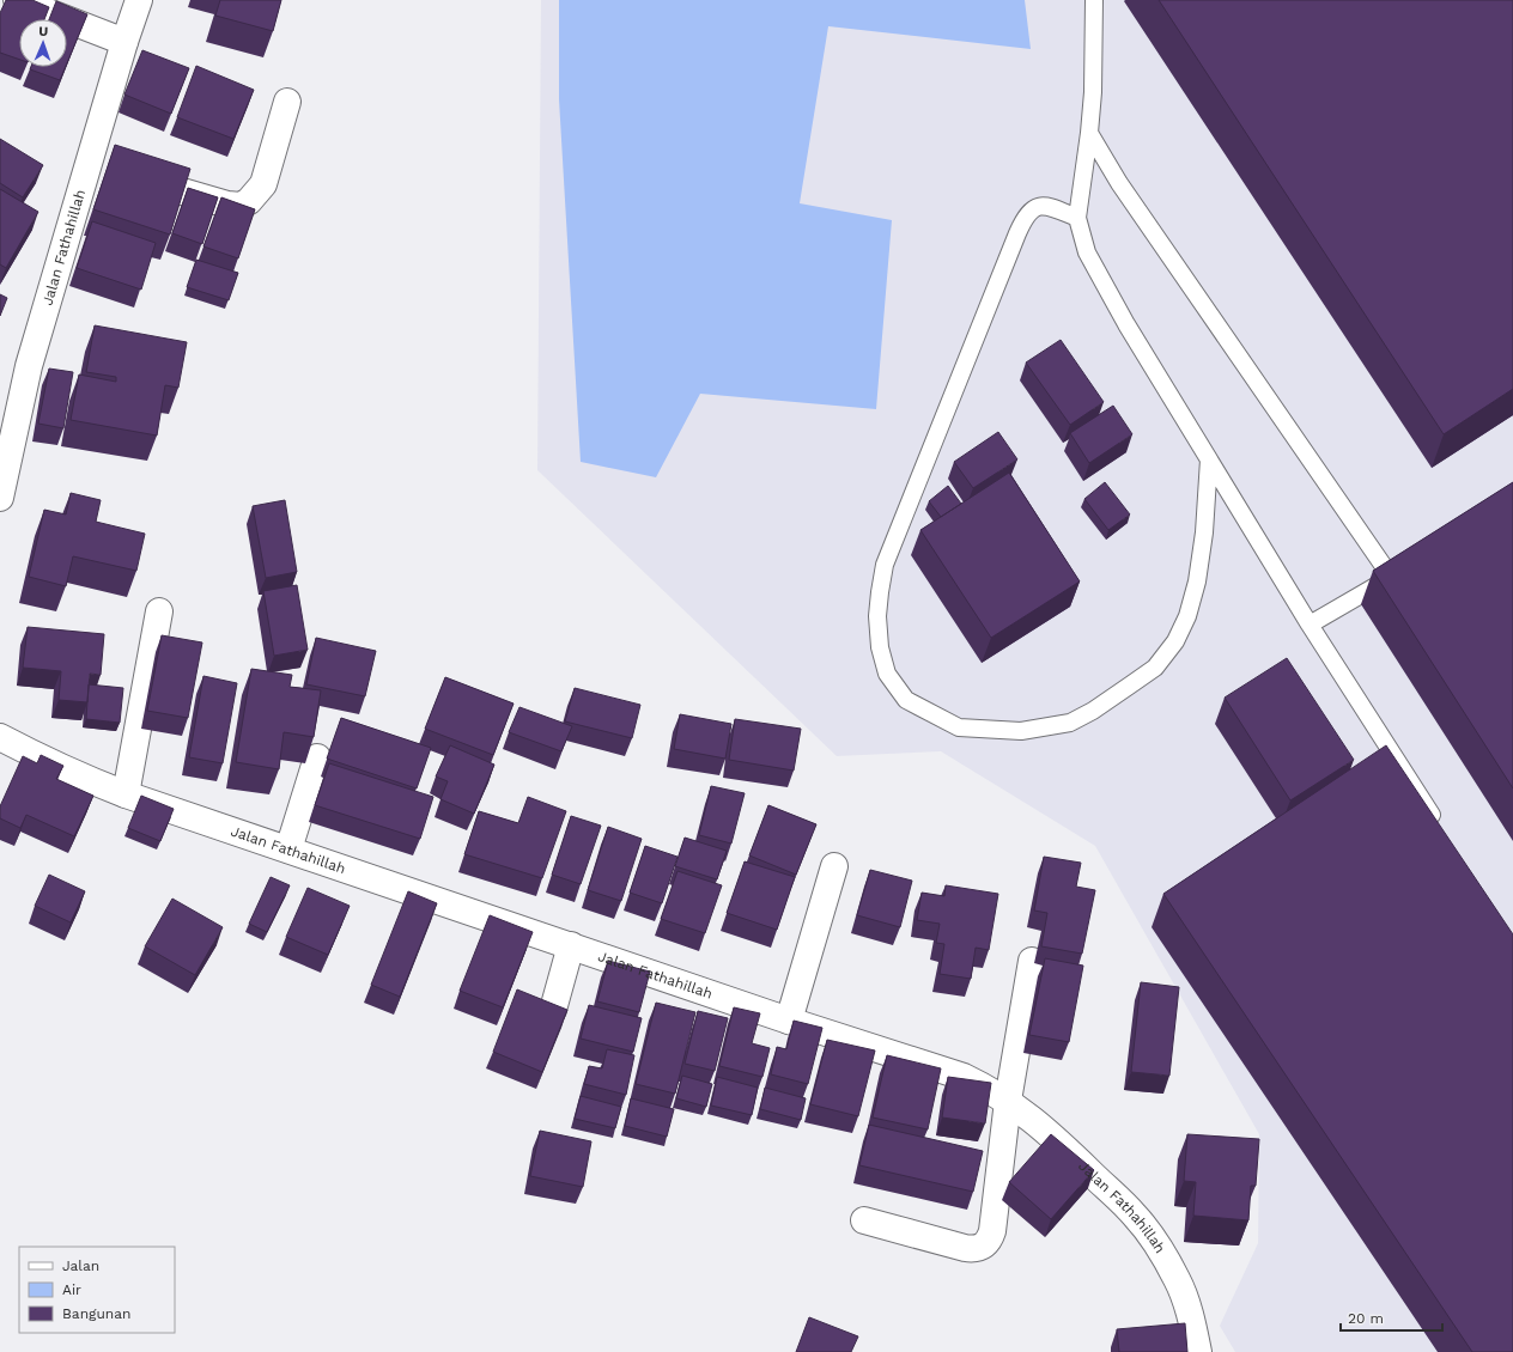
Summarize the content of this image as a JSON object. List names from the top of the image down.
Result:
{
  "streets": {
    "street": ["Jalan Fathahillah"]
  },
  "legend": ["Jalan", "Air", "Bangunan"],
  "scale_bar": "20 m",
  "north": "top"
}
